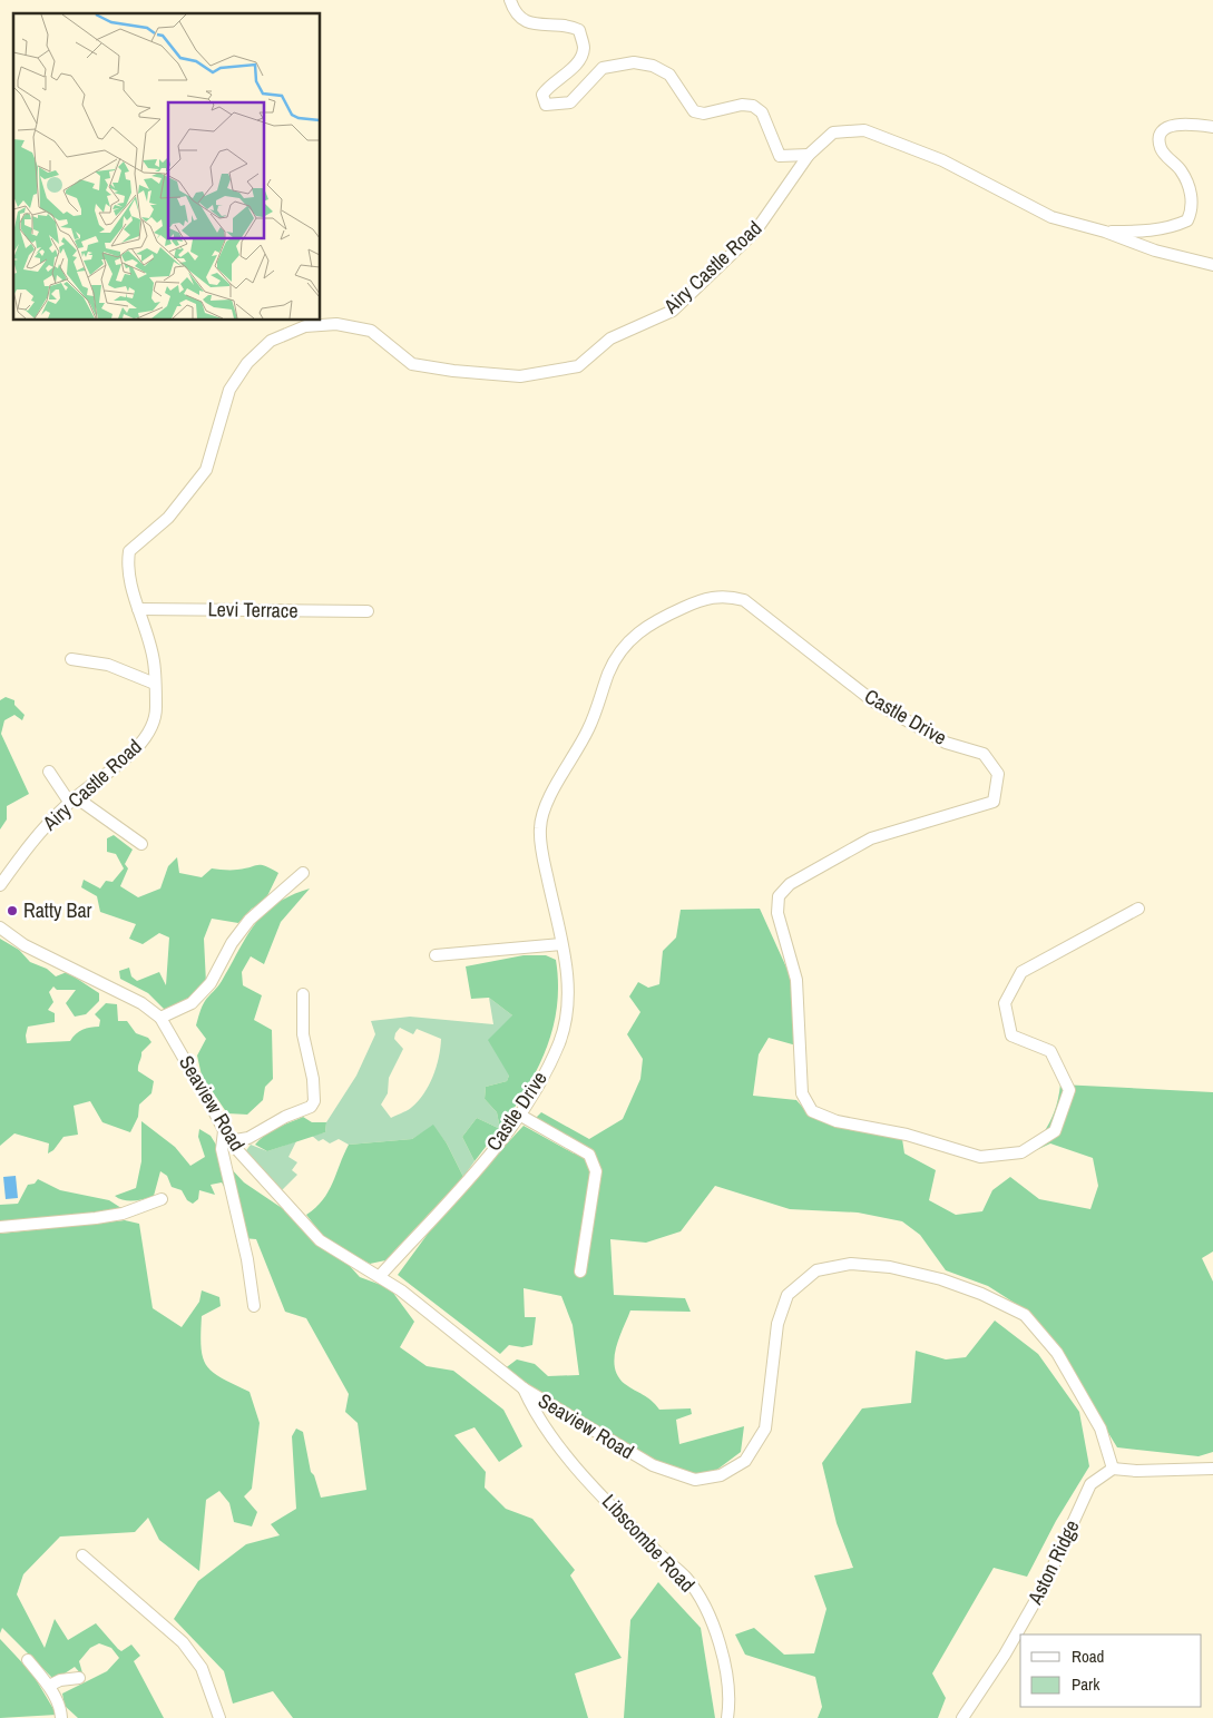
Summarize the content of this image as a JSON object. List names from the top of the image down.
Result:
{
  "streets": {
    "street": [
      "Airy Castle Road",
      "Levi Terrace",
      "Castle Drive",
      "Seaview Road",
      "Libscombe Road",
      "Aston Ridge"
    ]
  },
  "crossings": [
    ["Airy Castle Road", "Levi Terrace"],
    ["Castle Drive", "Seaview Road"],
    ["Seaview Road", "Libscombe Road"],
    ["Seaview Road", "Aston Ridge"]
  ],
  "places": ["Ratty Bar"],
  "legend": ["Road", "Park"]
}
